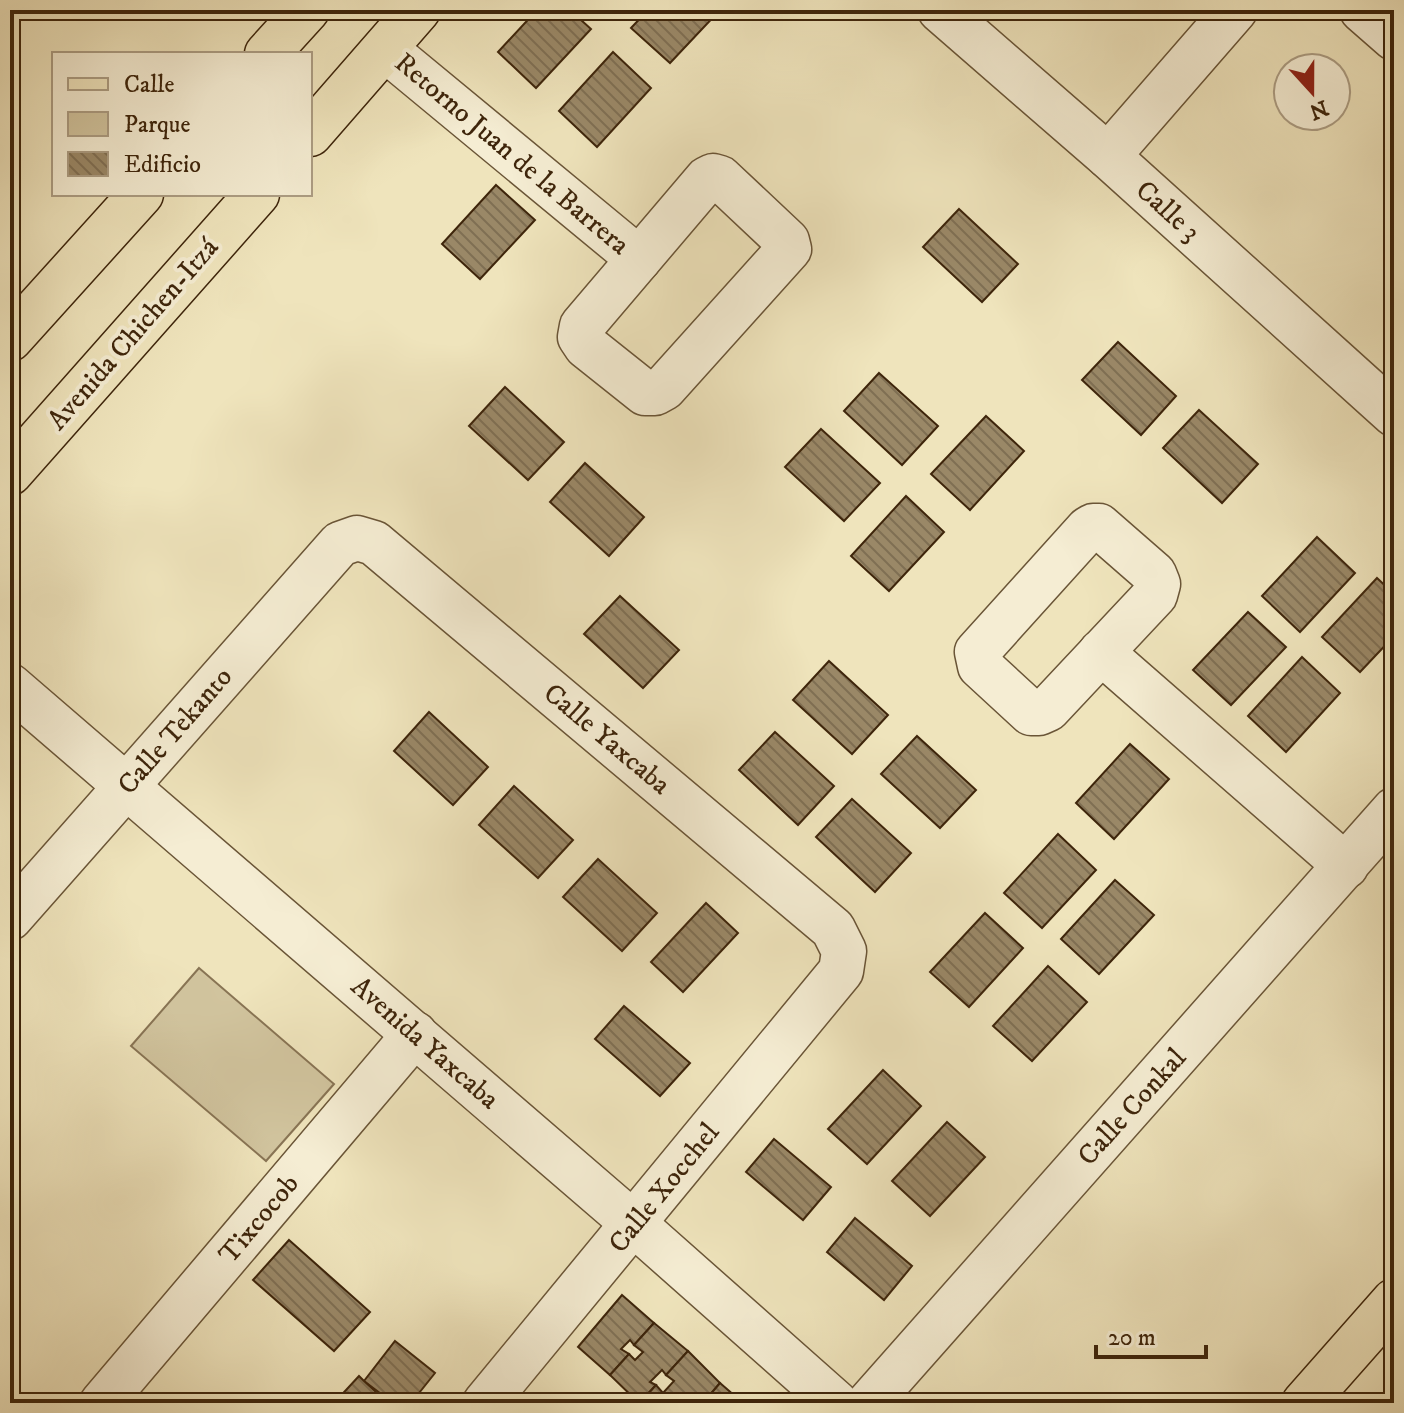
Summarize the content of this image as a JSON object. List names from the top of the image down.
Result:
{
  "streets": {
    "main road": ["Avenida Chichen-Itzá"],
    "street": [
      "Retorno Juan de la Barrera",
      "Calle 3",
      "Calle Tekanto",
      "Calle Yaxcaba",
      "Avenida Yaxcaba",
      "Calle Conkal",
      "Calle Xocchel",
      "Tixcocob"
    ]
  },
  "crossings": [
    ["Calle Tekanto", "Calle Yaxcaba"],
    ["Calle Tekanto", "Avenida Yaxcaba"],
    ["Calle Yaxcaba", "Calle Xocchel"],
    ["Avenida Yaxcaba", "Calle Xocchel"],
    ["Avenida Yaxcaba", "Tixcocob"]
  ],
  "legend": ["Calle", "Parque", "Edificio"],
  "scale_bar": "20 m",
  "north": "bottom"
}
